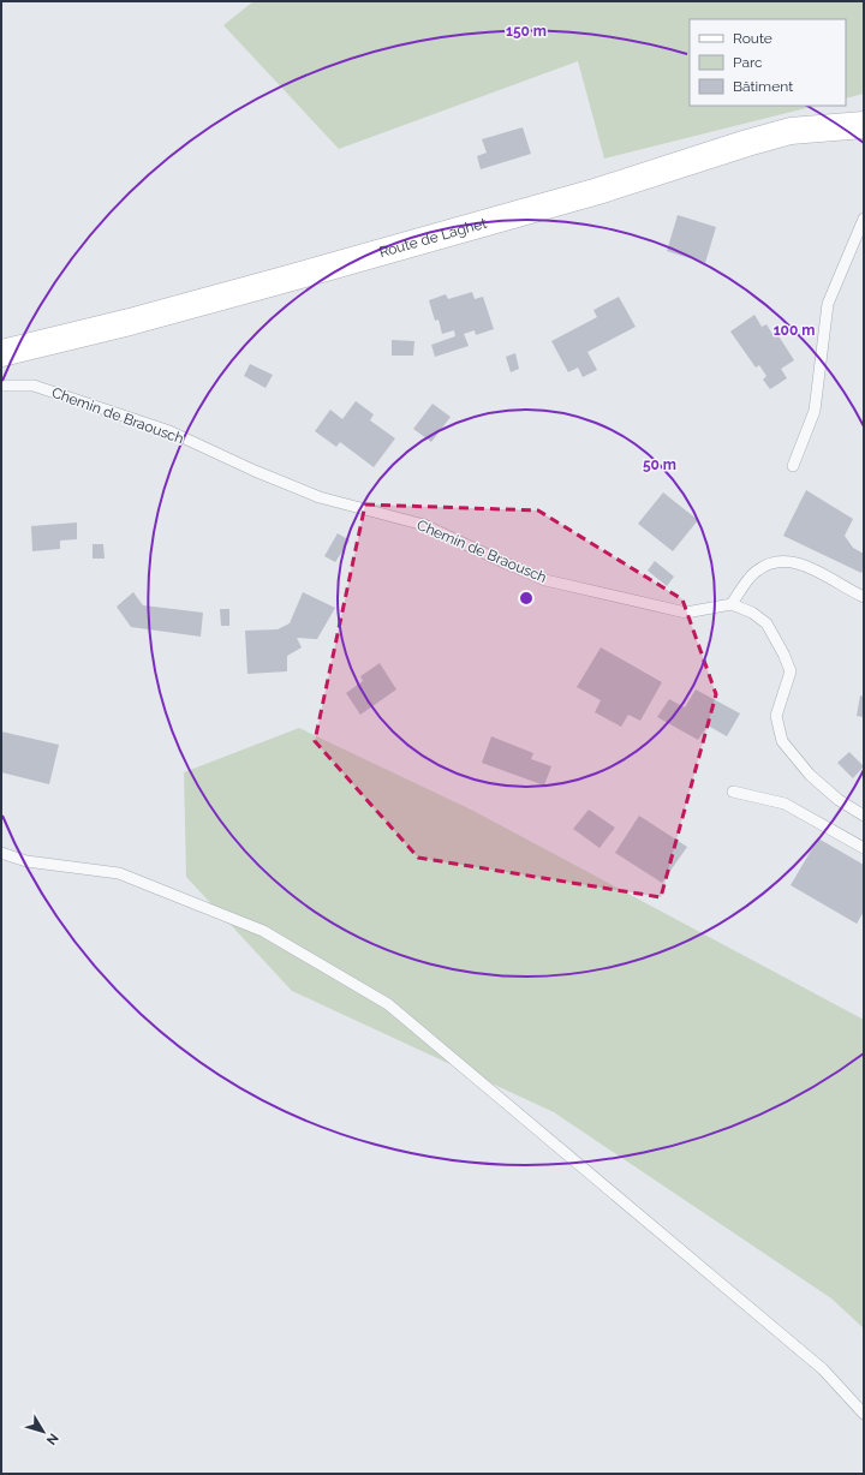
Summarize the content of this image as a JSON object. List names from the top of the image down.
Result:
{
  "streets": {
    "main road": ["Route de Laghet"],
    "lane": ["Chemin de Braousch"]
  },
  "legend": ["Route", "Parc", "Bâtiment"],
  "north": "bottom right",
  "rings": ["150 m", "100 m", "50 m"]
}
